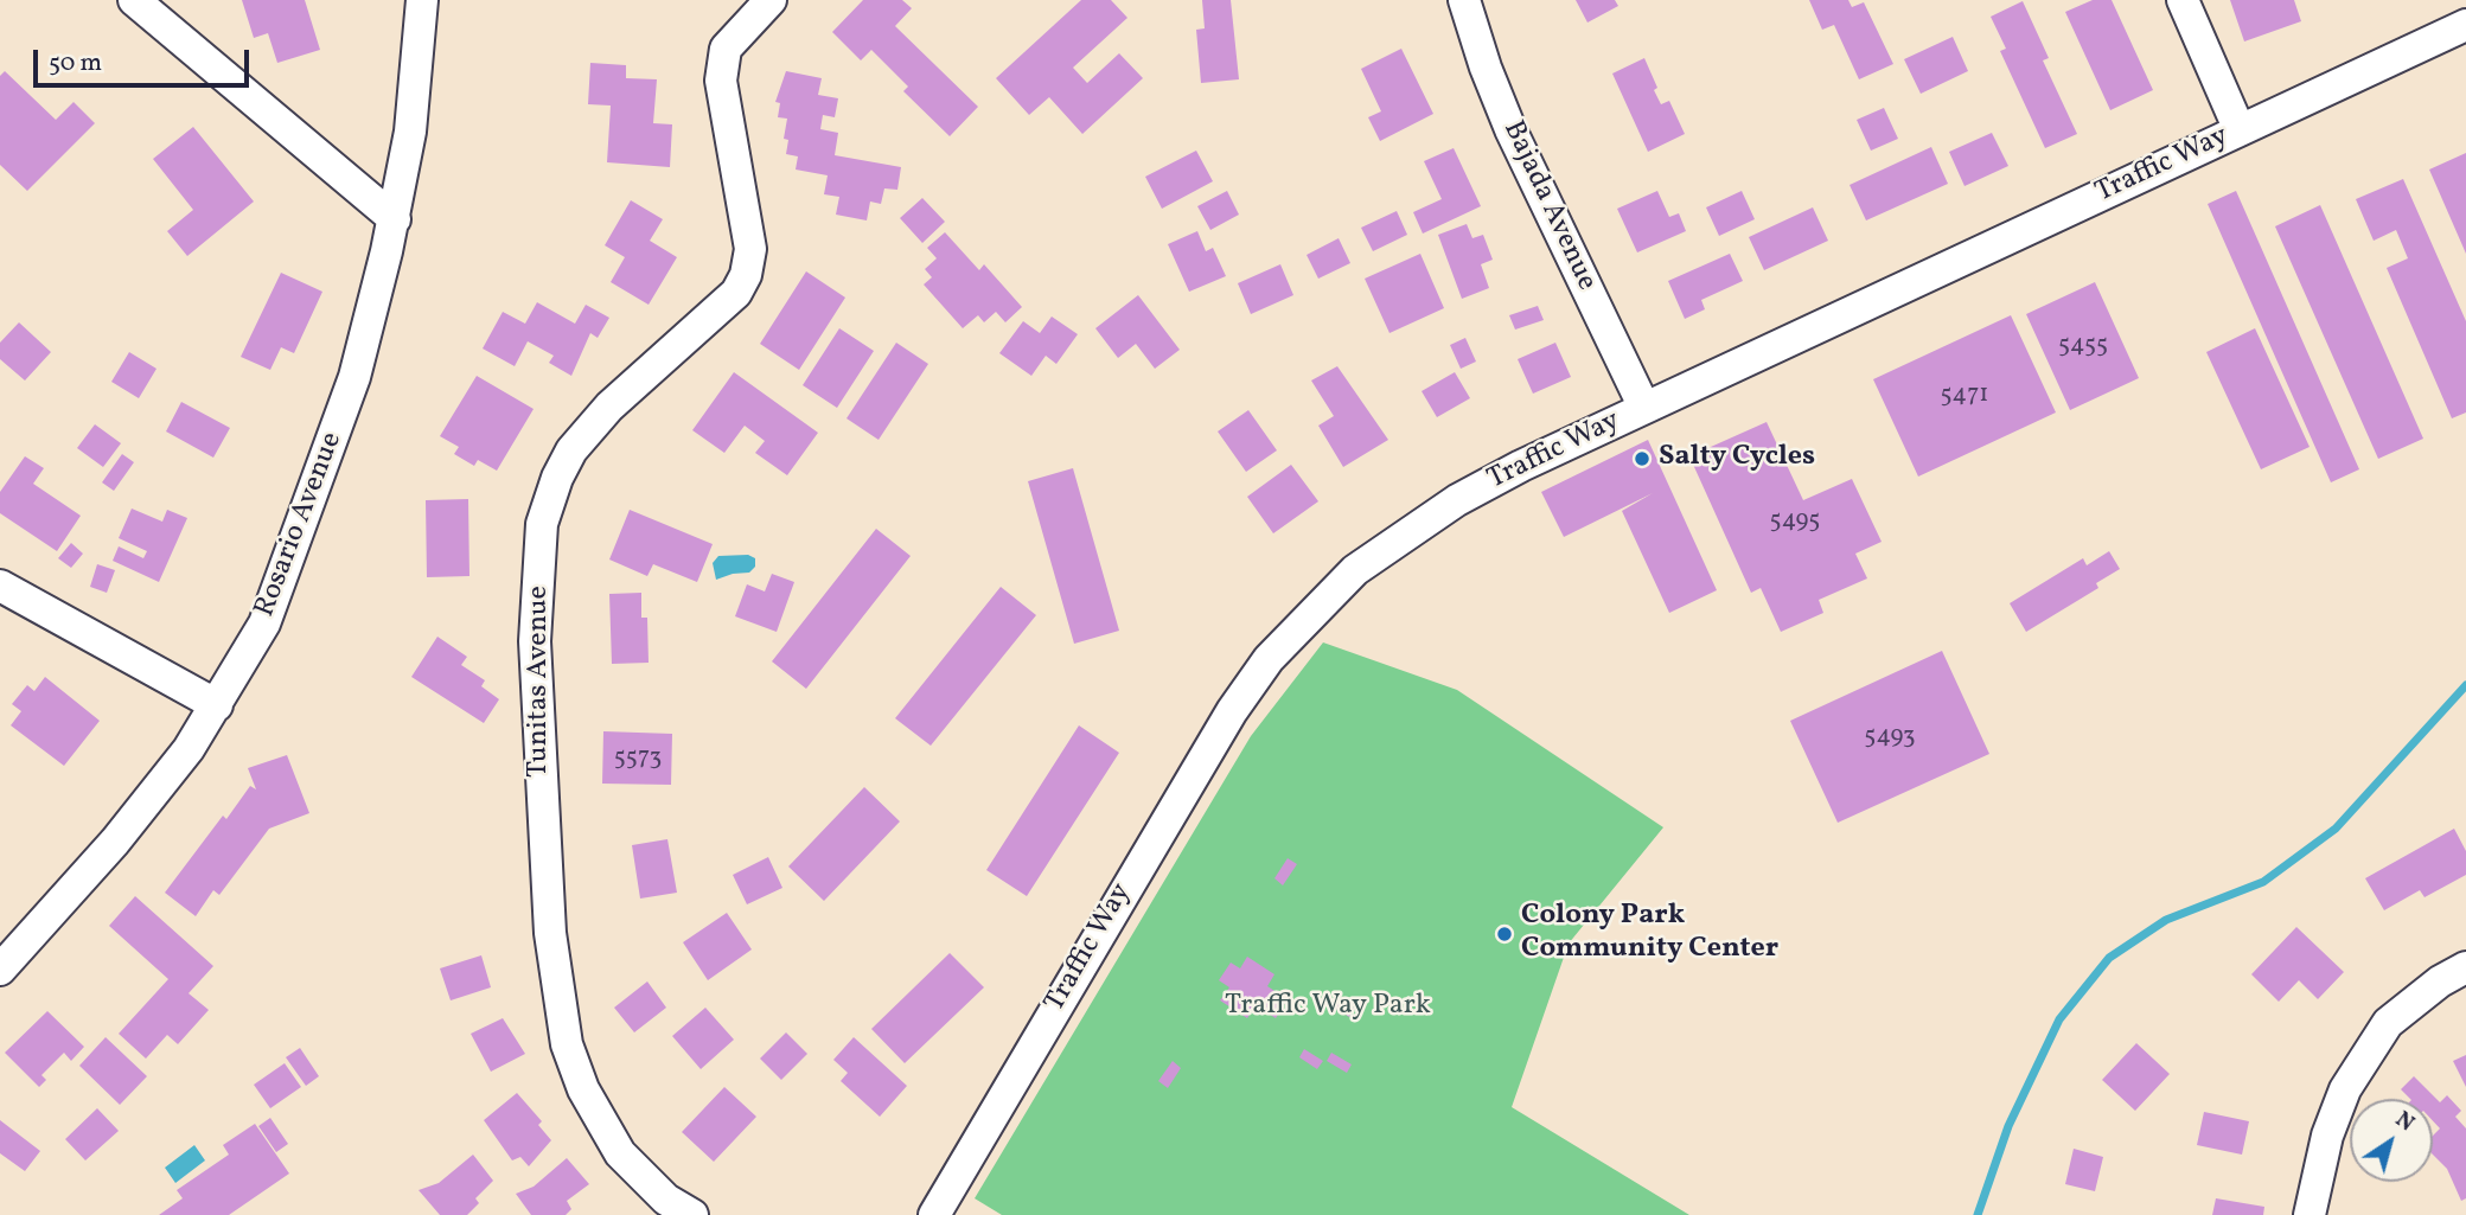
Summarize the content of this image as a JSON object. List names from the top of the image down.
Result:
{
  "streets": {
    "street": [
      "Traffic Way",
      "Bajada Avenue",
      "Rosario Avenue",
      "Tunitas Avenue"
    ]
  },
  "crossings": [
    ["Traffic Way", "Bajada Avenue"]
  ],
  "parks": ["Traffic Way Park"],
  "places": ["Salty Cycles", "Colony Park Community Center"],
  "house_numbers": [
    "5455",
    "5471",
    "5495",
    "5493",
    "5573"
  ],
  "scale_bar": "50 m",
  "north": "top right"
}
